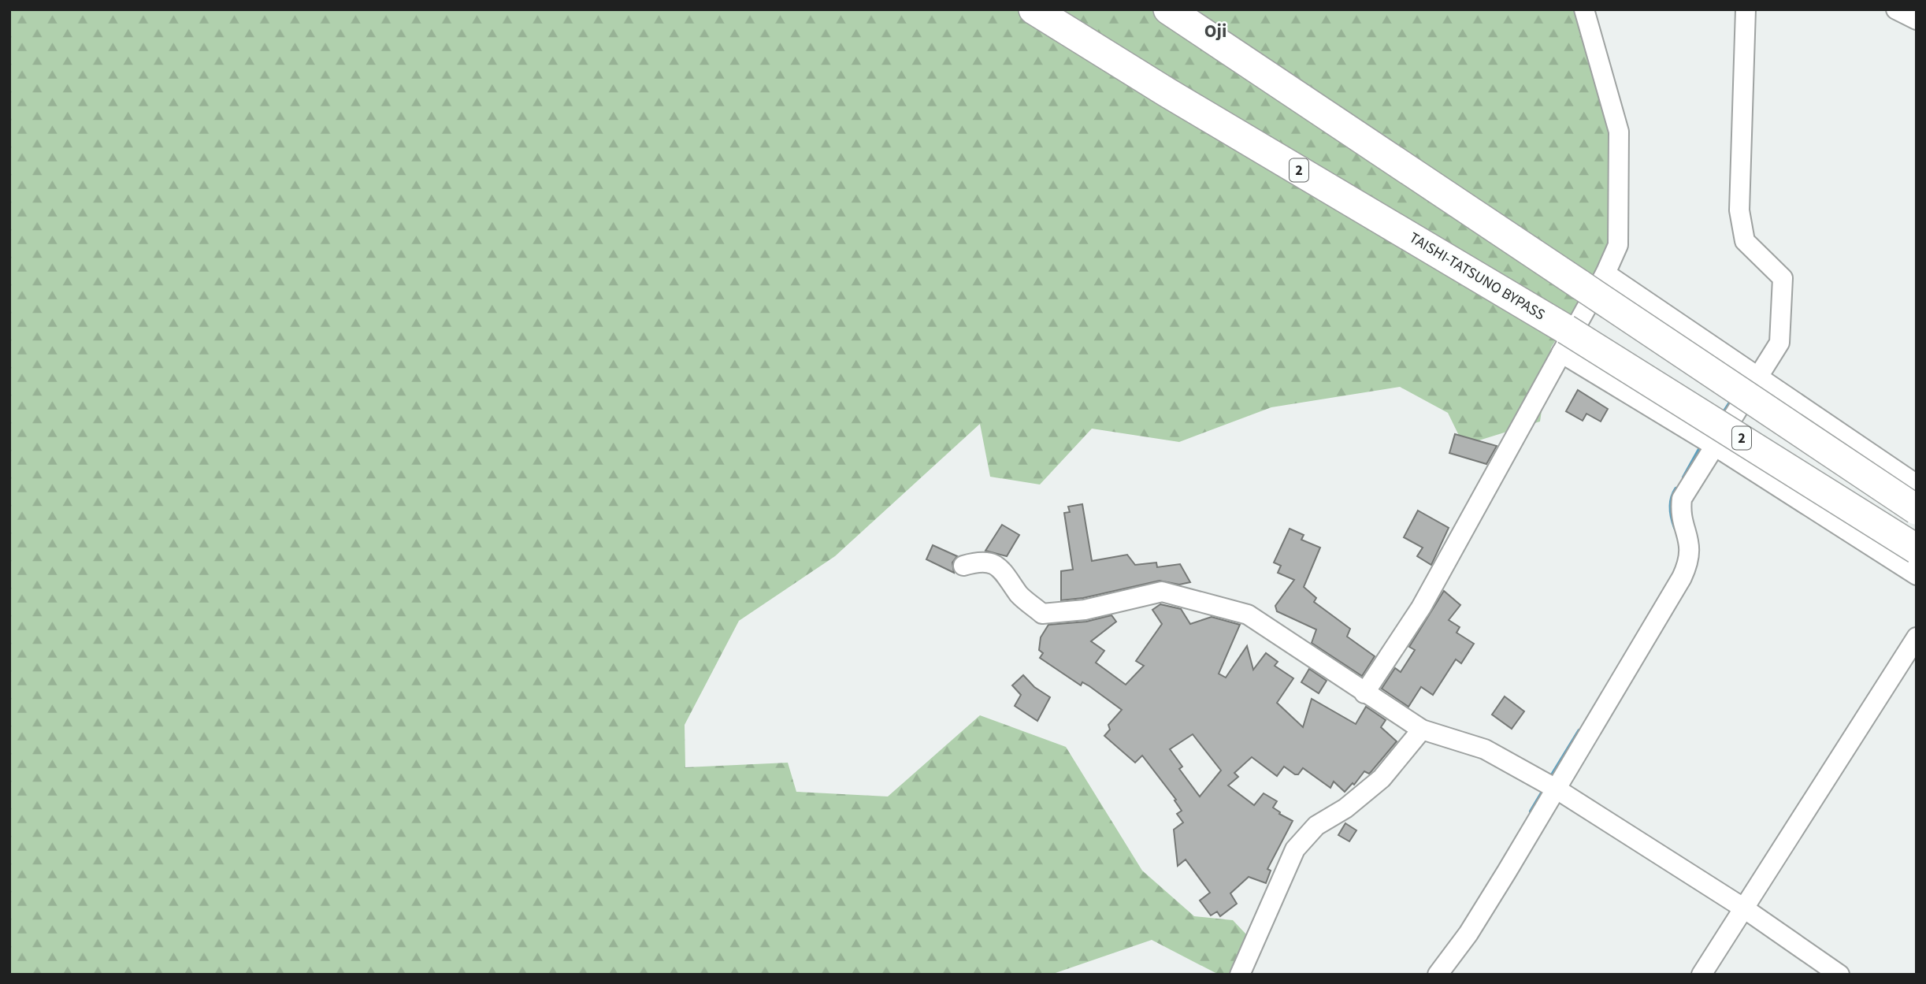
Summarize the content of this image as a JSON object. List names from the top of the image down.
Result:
{
  "streets": {
    "highway": ["2", "TAISHI-TATSUNO BYPASS"]
  },
  "districts": ["Oji"]
}
